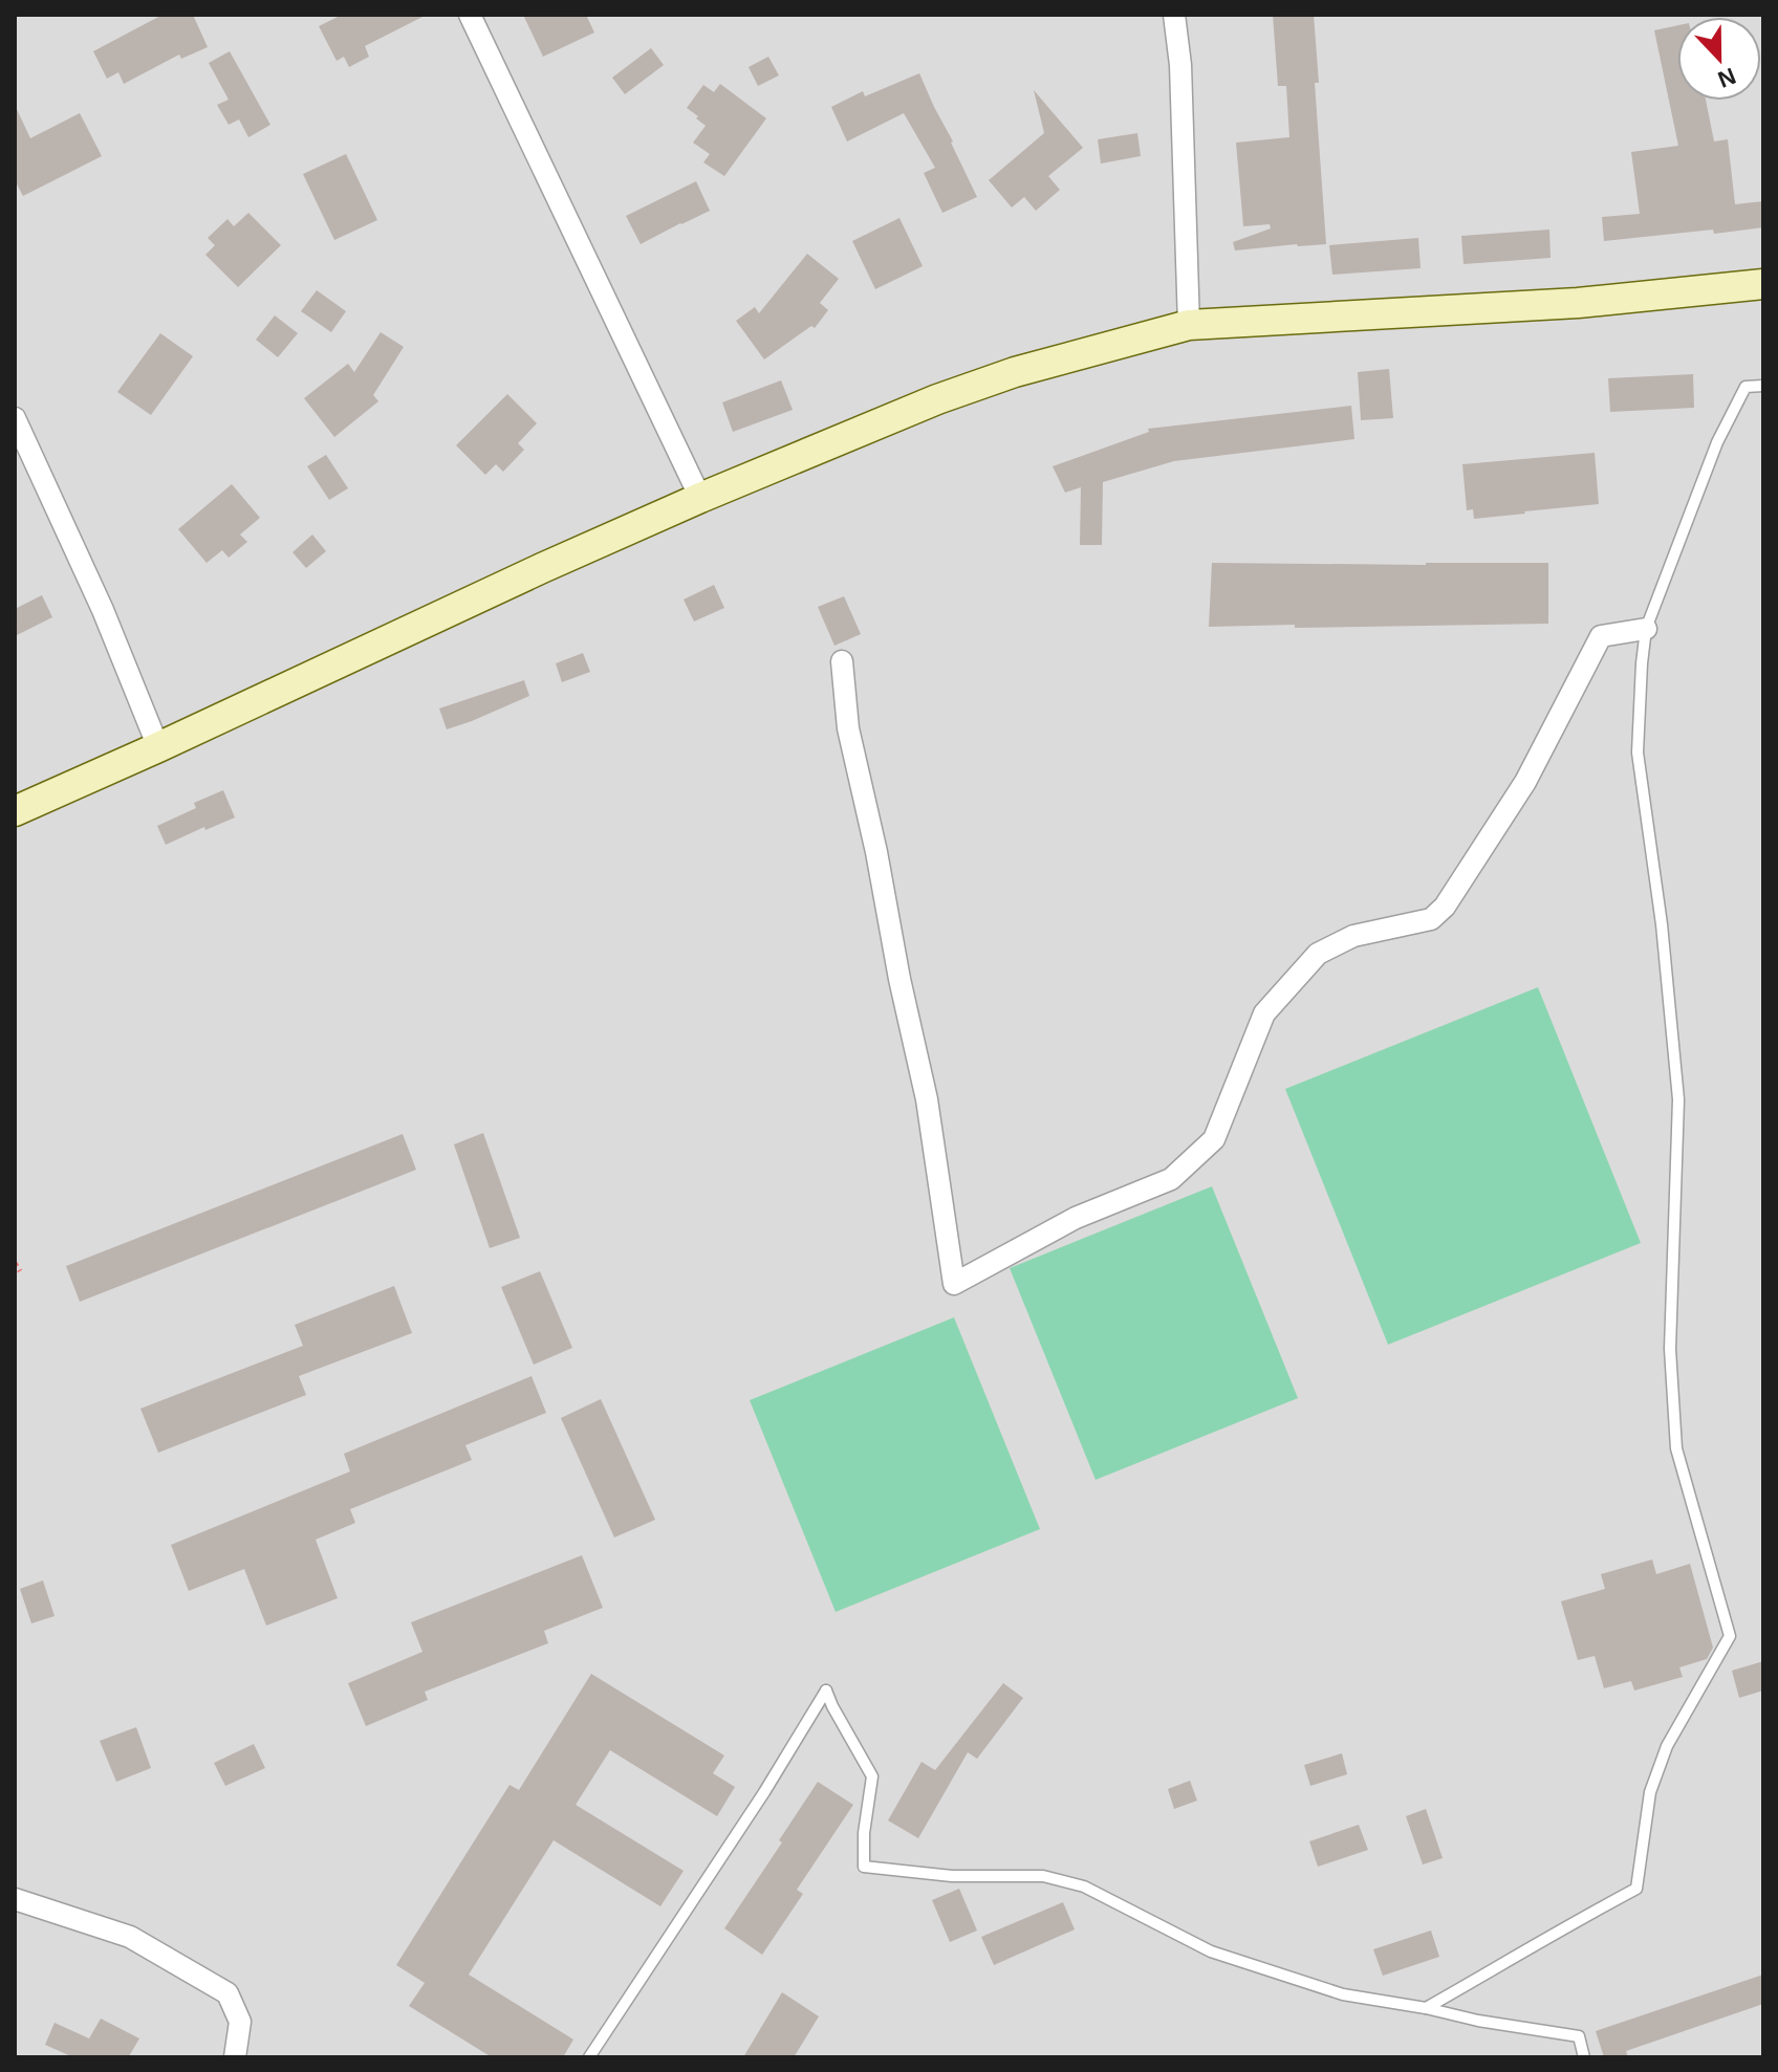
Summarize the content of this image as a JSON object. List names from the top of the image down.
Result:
{
  "north": "bottom"
}
